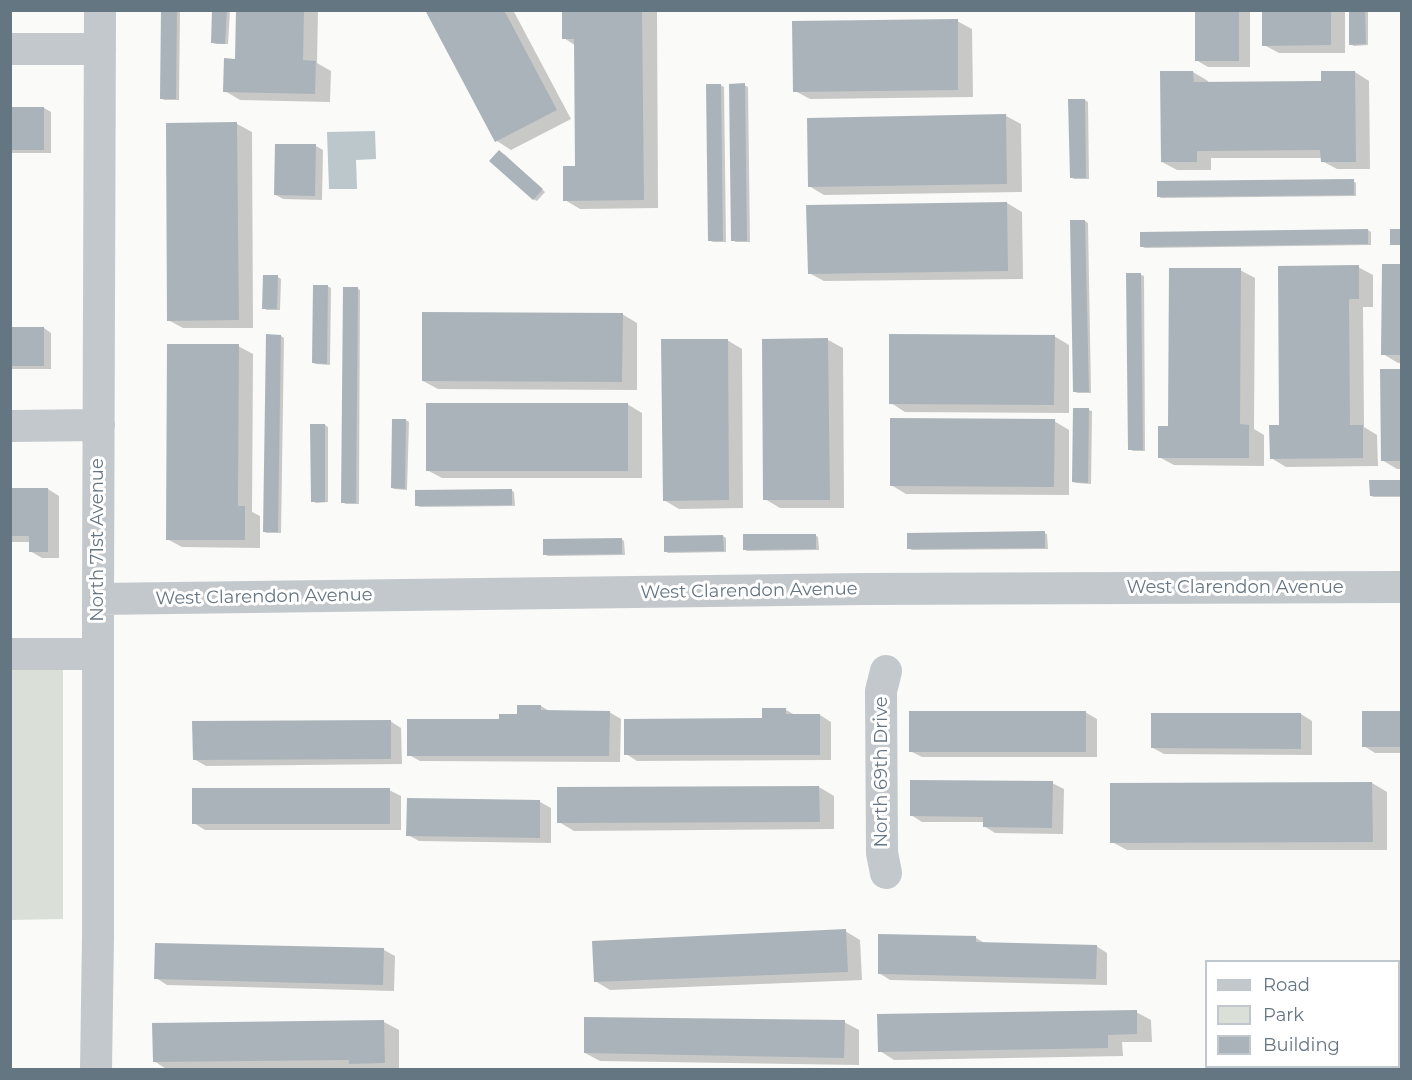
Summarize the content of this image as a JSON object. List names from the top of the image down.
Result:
{
  "streets": {
    "street": ["North 71st Avenue", "West Clarendon Avenue", "North 69th Drive"]
  },
  "crossings": [
    ["North 71st Avenue", "West Clarendon Avenue"]
  ],
  "legend": ["Road", "Park", "Building"]
}
